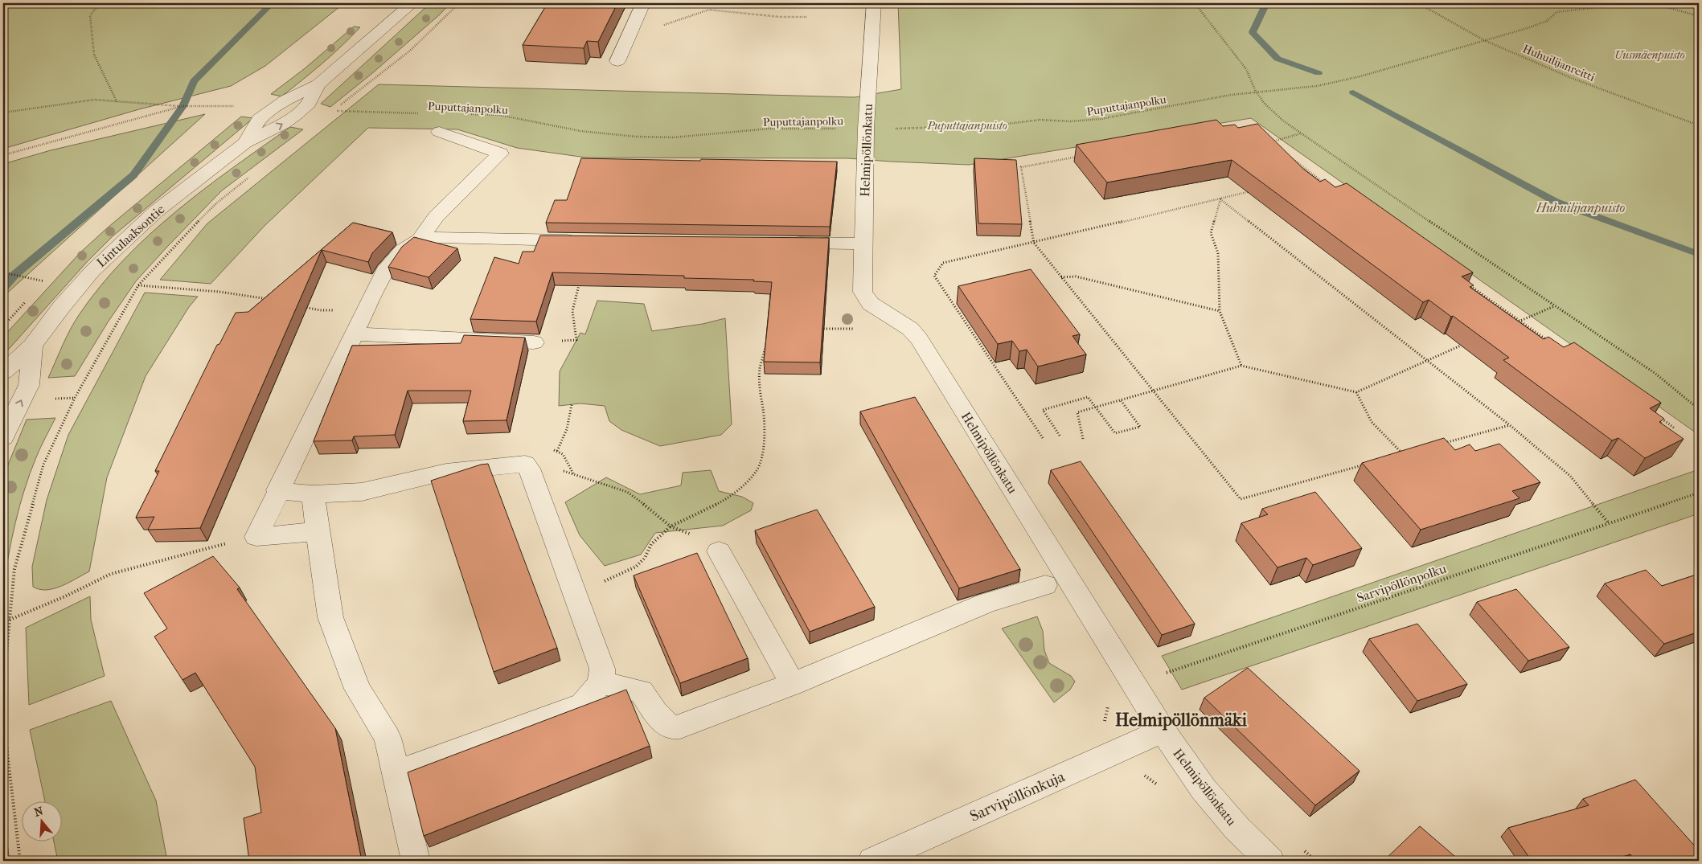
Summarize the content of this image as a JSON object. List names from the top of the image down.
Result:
{
  "streets": {
    "street": ["Helmipöllönkatu", "Lintulaaksontie", "Sarvipöllönkuja"],
    "path": ["Huhuilijanreitti", "Puputtajanpolku", "Sarvipöllönpolku"]
  },
  "crossings": [
    ["Huhuilijanreitti", "Puputtajanpolku"],
    ["Puputtajanpolku", "Helmipöllönkatu"],
    ["Helmipöllönkatu", "Sarvipöllönpolku"],
    ["Helmipöllönkatu", "Sarvipöllönkuja"]
  ],
  "districts": ["Helmipöllönmäki"],
  "parks": ["Uusmäenpuisto", "Puputtajanpuisto", "Huhuilijanpuisto"],
  "north": "top"
}
